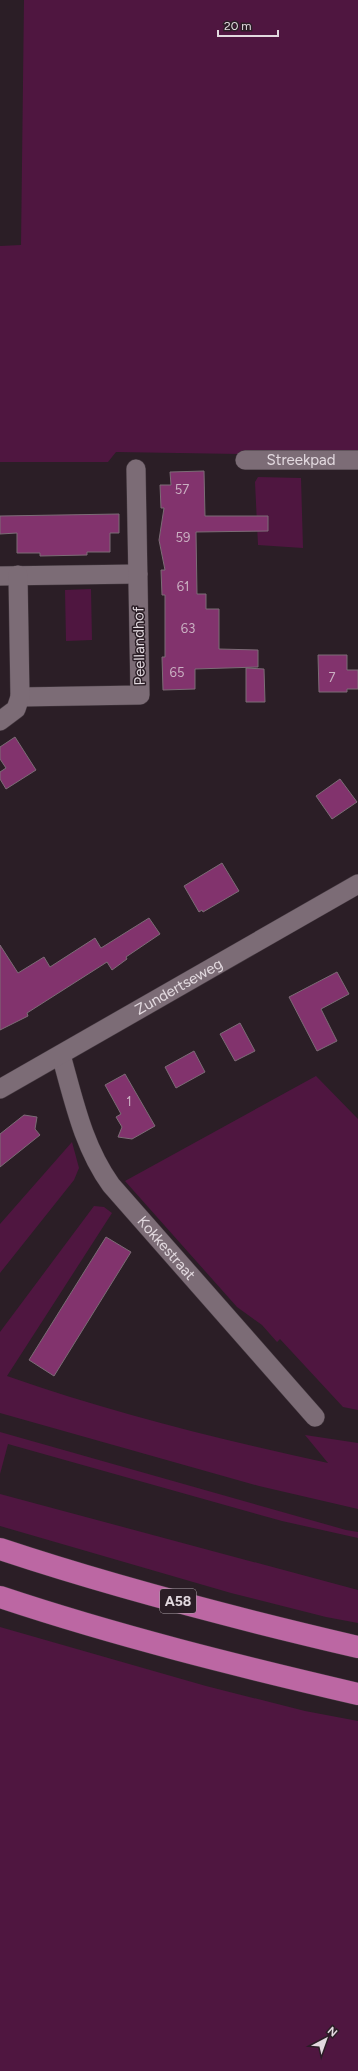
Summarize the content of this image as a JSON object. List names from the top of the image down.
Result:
{
  "streets": {
    "highway": ["A58"],
    "street": [
      "Streekpad",
      "Peellandhof",
      "Zundertseweg",
      "Kokkestraat"
    ]
  },
  "crossings": [
    ["Zundertseweg", "Kokkestraat"]
  ],
  "house_numbers": [
    "57",
    "59",
    "61",
    "63",
    "65",
    "7",
    "1"
  ],
  "scale_bar": "20 m",
  "north": "top right"
}
